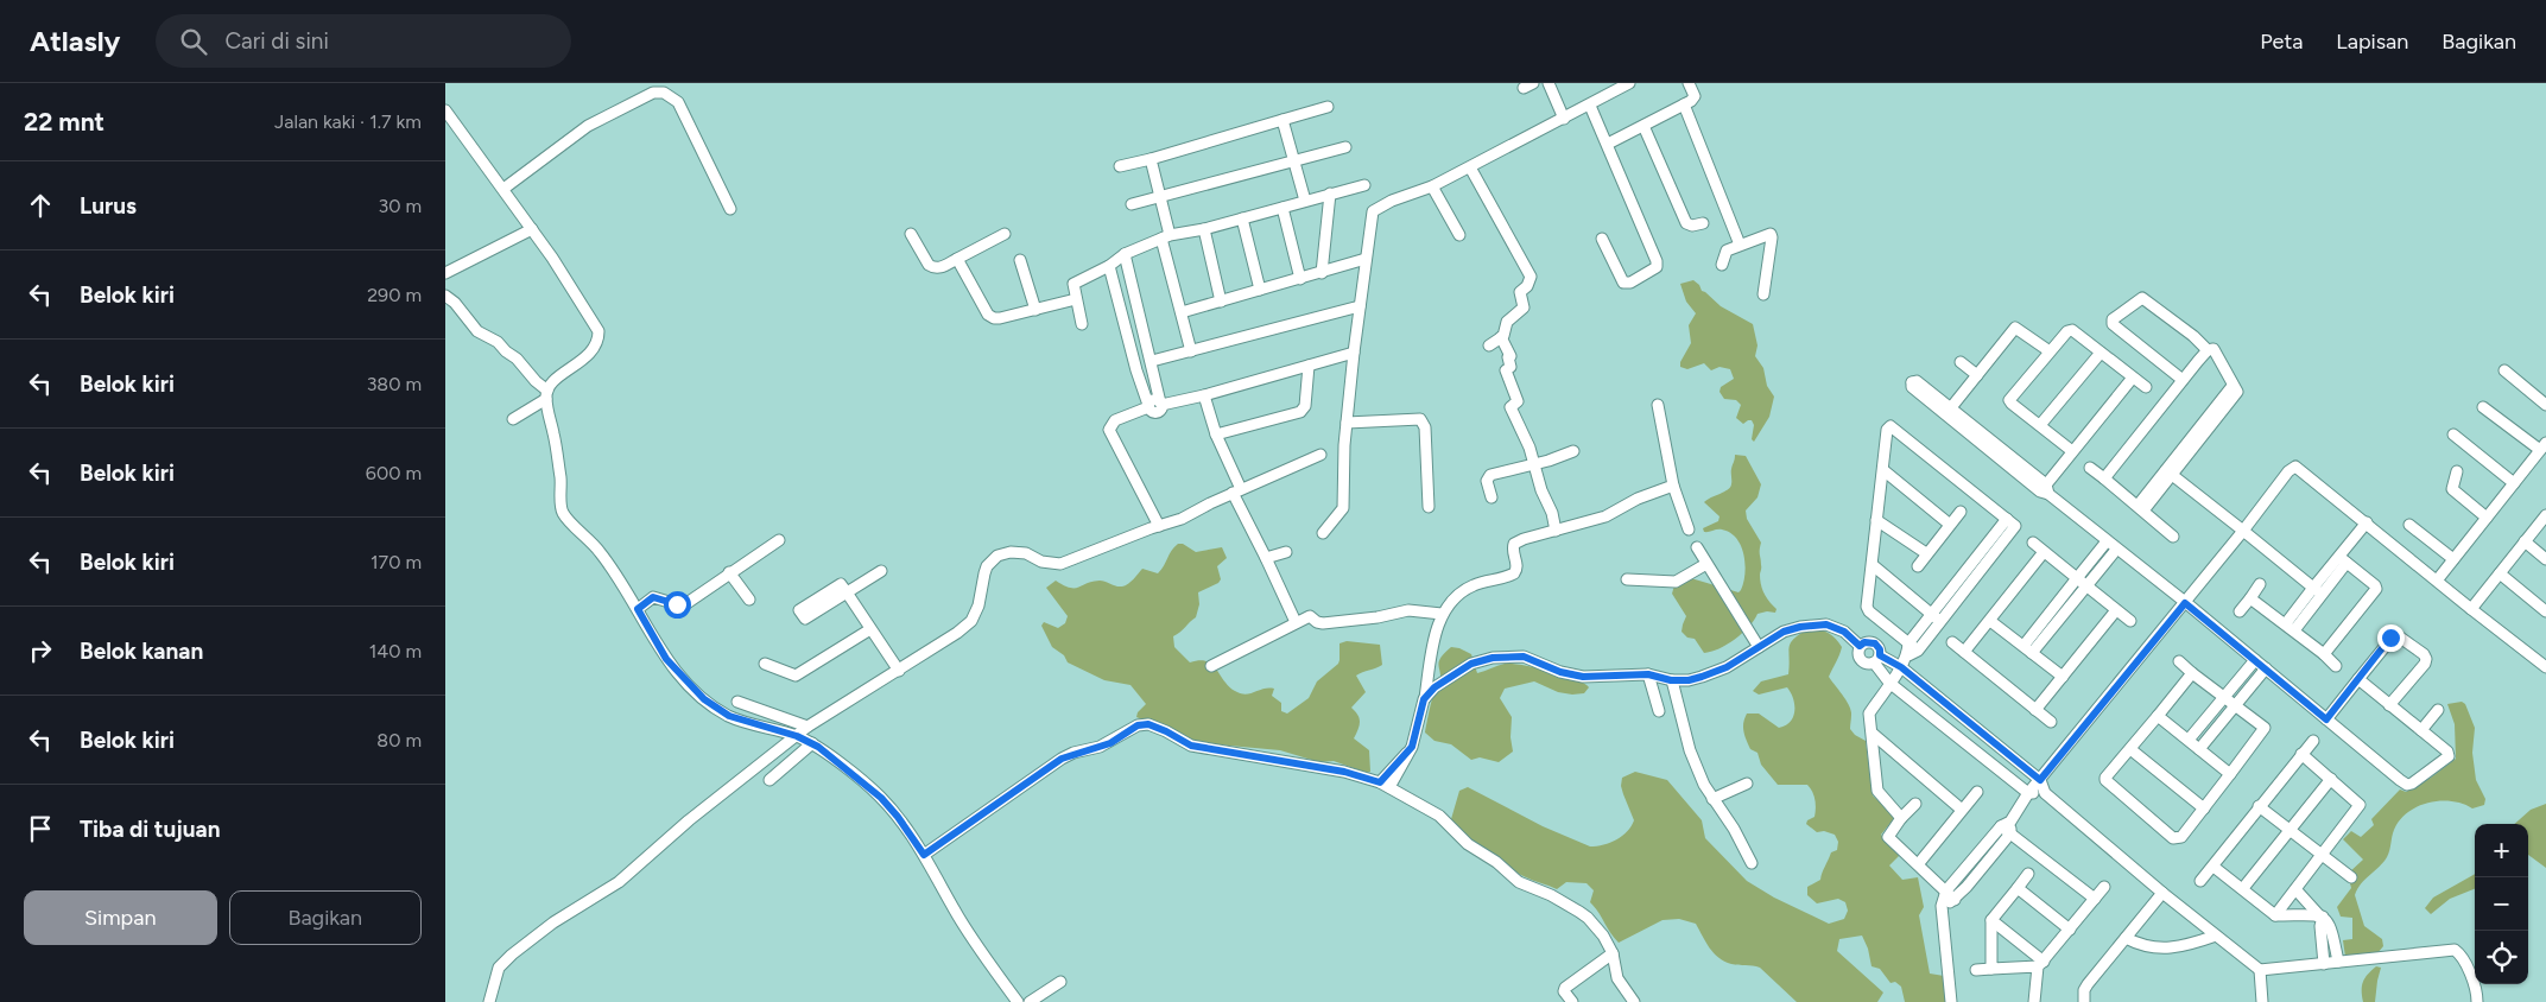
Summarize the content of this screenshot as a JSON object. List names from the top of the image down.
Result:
{
  "page": {
    "header": "Atlasly",
    "search": "Cari di sini",
    "nav": ["Peta", "Lapisan", "Bagikan"],
    "heading": ["22 mnt", "Jalan kaki · 1.7 km"],
    "list": [
      ["Lurus", "30 m"],
      ["Belok kiri", "290 m"],
      ["Belok kiri", "380 m"],
      ["Belok kiri", "600 m"],
      ["Belok kiri", "170 m"],
      ["Belok kanan", "140 m"],
      ["Belok kiri", "80 m"],
      "Tiba di tujuan"
    ],
    "map_buttons": ["+", "−"],
    "buttons": ["Simpan", "Bagikan"]
  }
}
